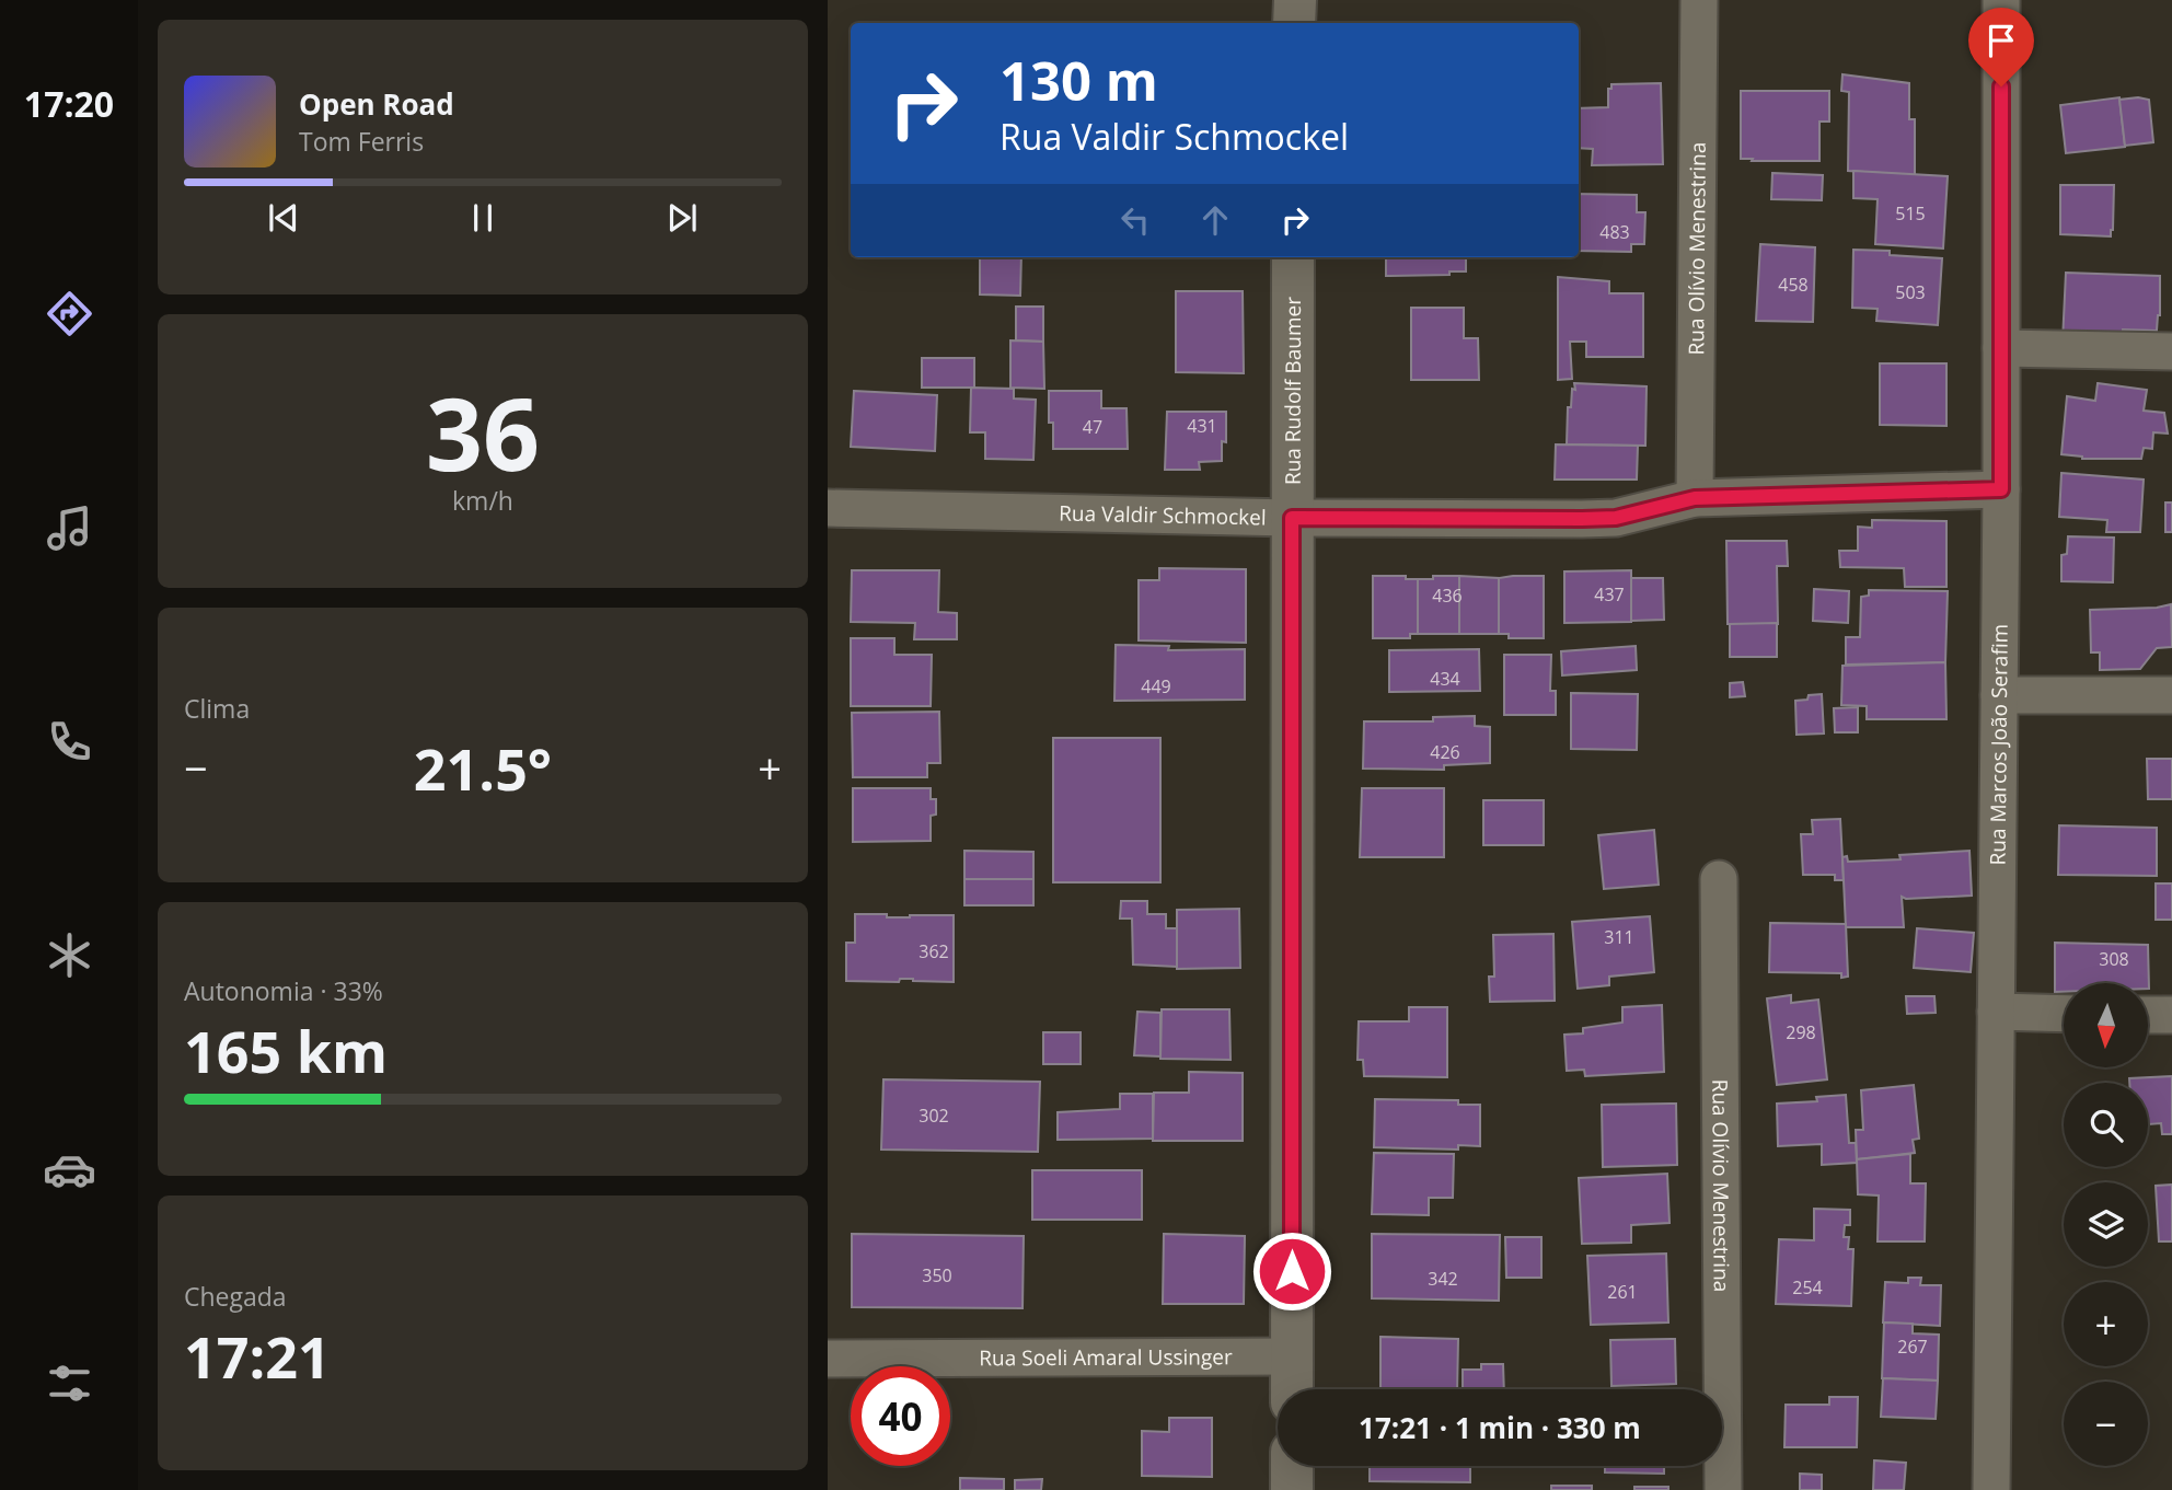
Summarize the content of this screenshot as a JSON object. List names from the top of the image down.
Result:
{
  "streets": {
    "street": [
      "Rua Olívio Menestrina",
      "Rua Rudolf Baumer",
      "Rua Valdir Schmockel",
      "Rua Marcos João Serafim",
      "Rua Soeli Amaral Ussinger"
    ]
  },
  "crossings": [
    ["Rua Olívio Menestrina", "Rua Valdir Schmockel"],
    ["Rua Rudolf Baumer", "Rua Valdir Schmockel"],
    ["Rua Rudolf Baumer", "Rua Soeli Amaral Ussinger"],
    ["Rua Valdir Schmockel", "Rua Marcos João Serafim"]
  ],
  "house_numbers": [
    "515",
    "483",
    "458",
    "503",
    "431",
    "47",
    "437",
    "436",
    "434",
    "449",
    "426",
    "311",
    "362",
    "308",
    "298",
    "302",
    "350",
    "342",
    "254",
    "261",
    "267"
  ],
  "north": "bottom",
  "page": {
    "tabs": "17:20",
    "turn": ["130 m", "Rua Valdir Schmockel"],
    "song": ["Open Road", "Tom Ferris"],
    "tile": [
      ["36", "km/h"],
      "Clima",
      ["Autonomia · 33%", "165 km"],
      ["Chegada", "17:21"]
    ],
    "heat": ["−", "21.5°", "+"],
    "map_buttons": ["+", "−"],
    "limit": "40",
    "trip": "17:21 · 1 min · 330 m"
  }
}
